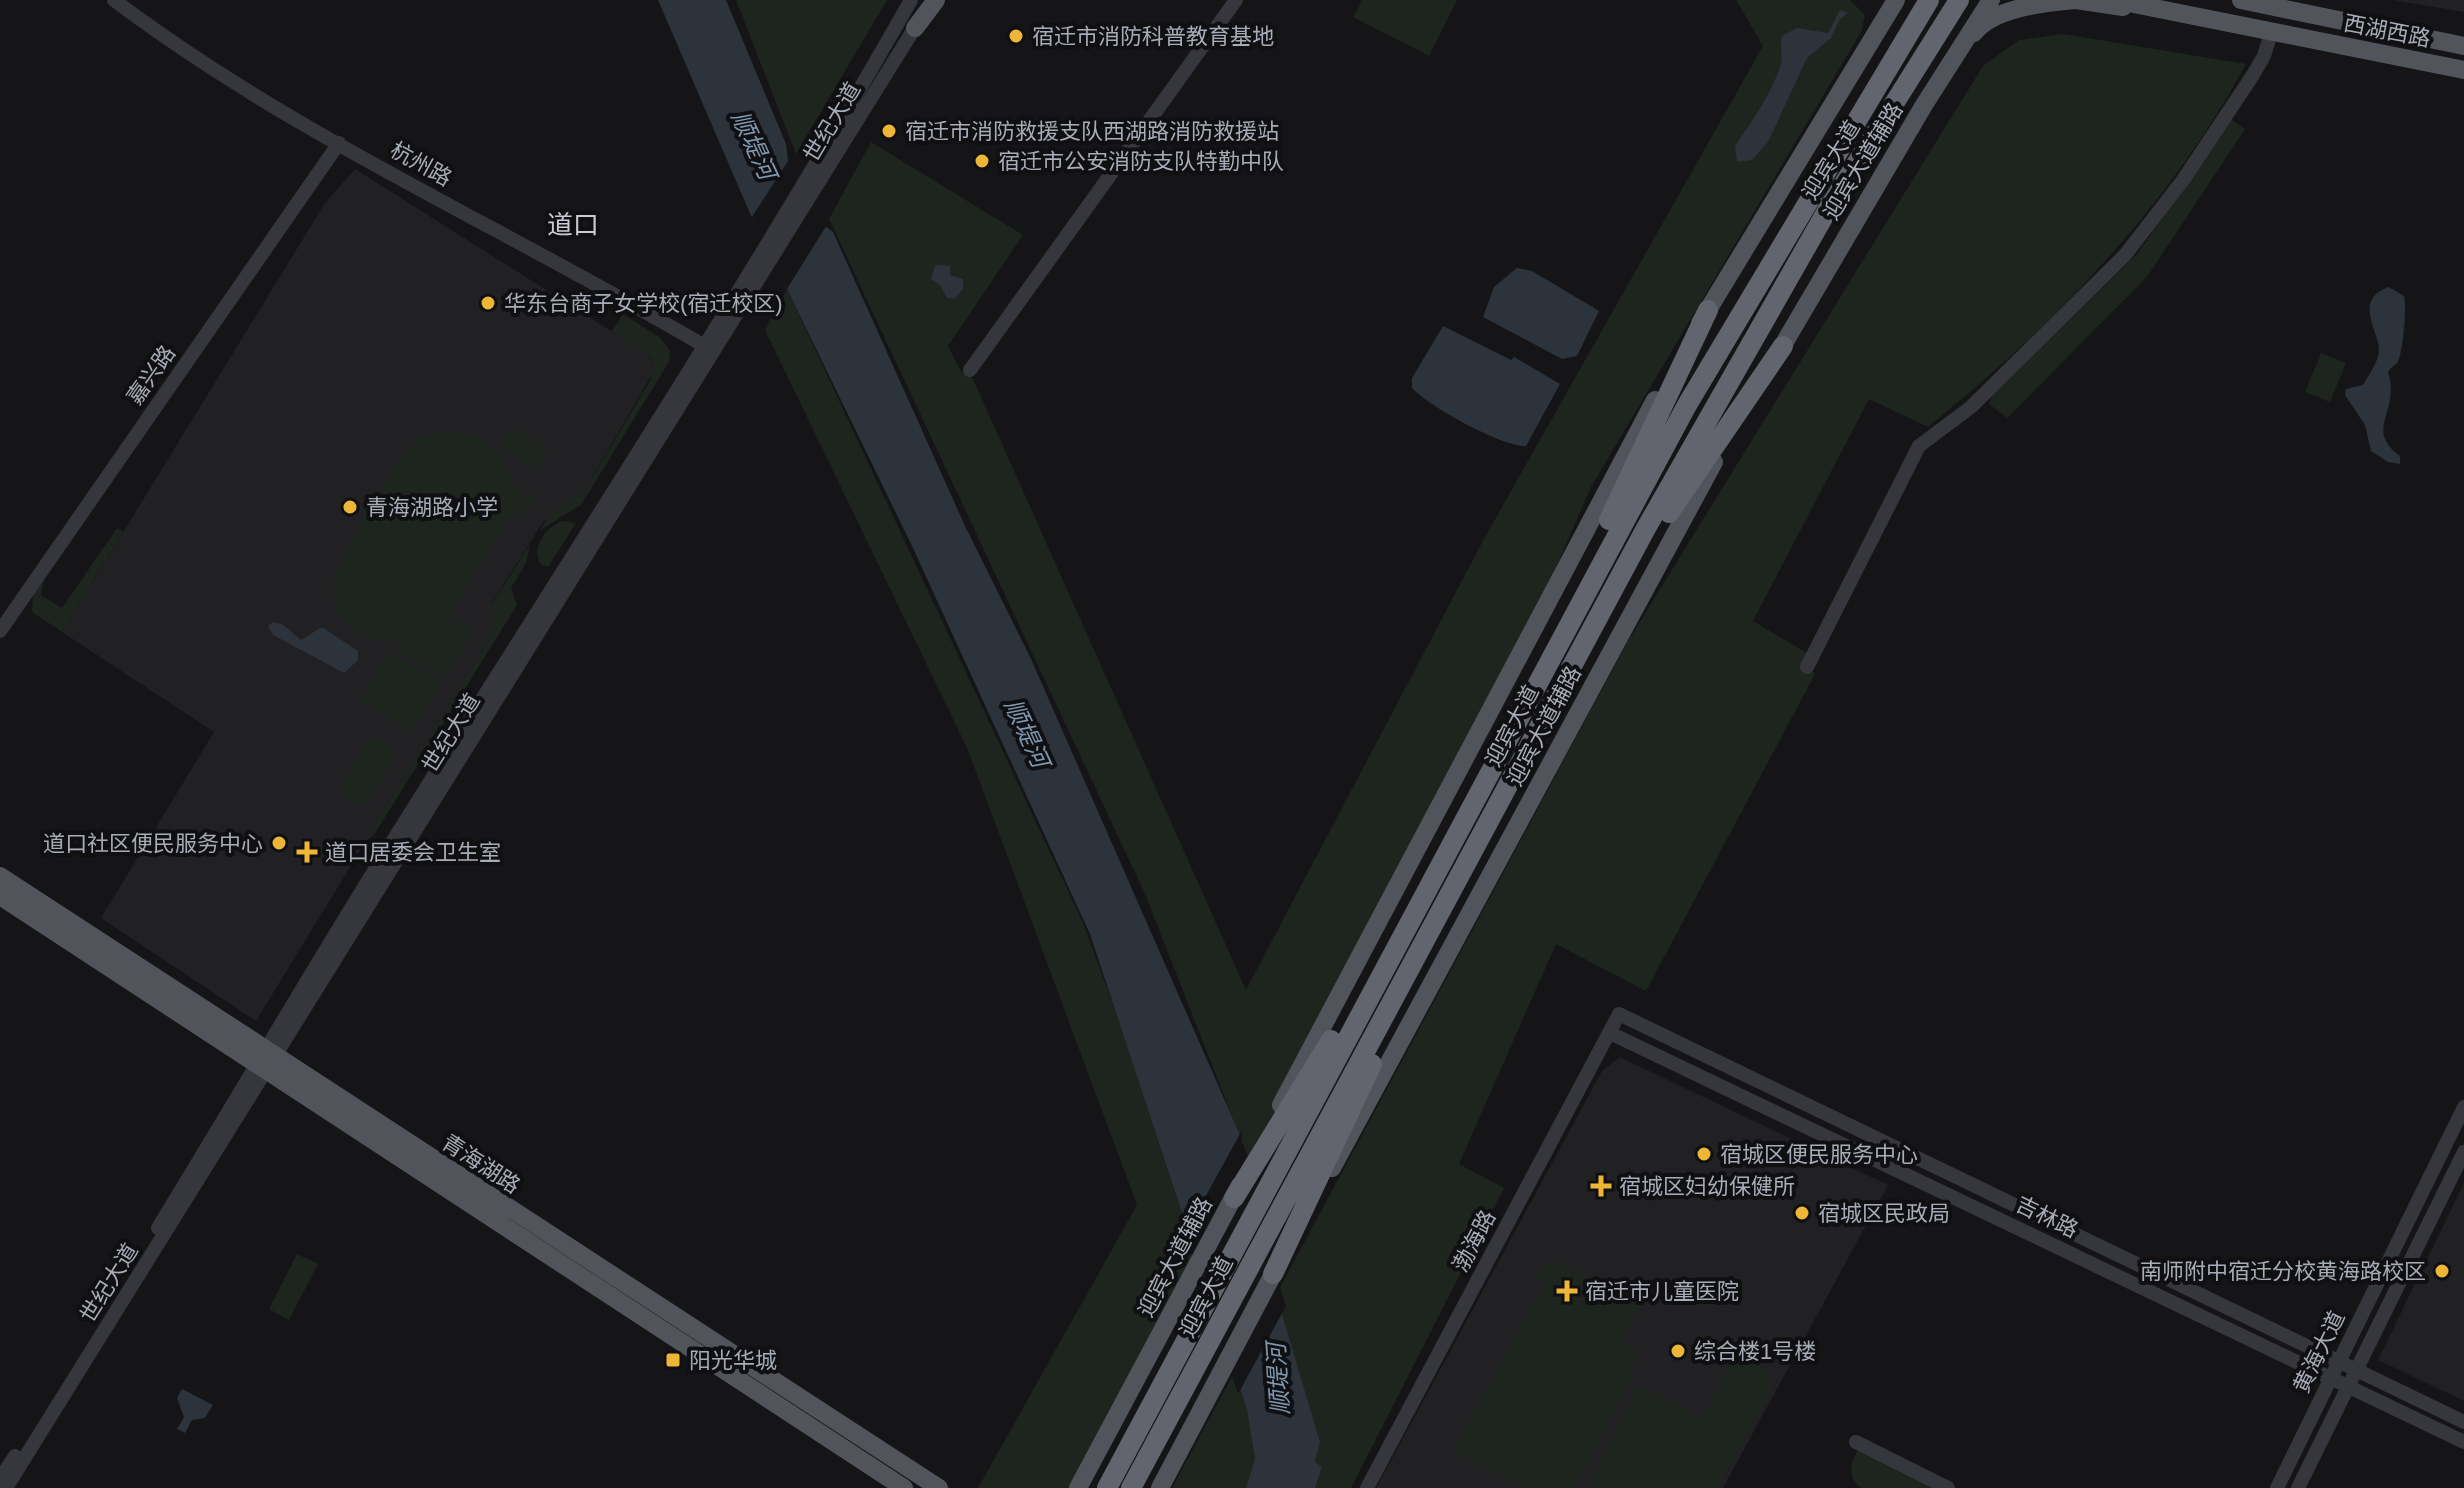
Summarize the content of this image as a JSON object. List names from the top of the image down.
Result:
{
  "streets": {
    "highway": ["迎宾大道"],
    "main road": ["西湖西路", "迎宾大道辅路", "青海湖路"],
    "street": [
      "世纪大道",
      "杭州路",
      "嘉兴路",
      "吉林路",
      "渤海路",
      "黄海大道"
    ]
  },
  "crossings": [
    ["世纪大道", "杭州路"],
    ["世纪大道", "青海湖路"],
    ["杭州路", "嘉兴路"],
    ["吉林路", "渤海路"],
    ["吉林路", "黄海大道"]
  ],
  "districts": ["道口"],
  "water": ["顺堤河"],
  "places": {
    "other": [
      "宿迁市消防科普教育基地",
      "宿迁市消防救援支队西湖路消防救援站",
      "宿迁市公安消防支队特勤中队",
      "华东台商子女学校(宿迁校区)",
      "青海湖路小学",
      "道口社区便民服务中心",
      "宿城区便民服务中心",
      "宿城区民政局",
      "南师附中宿迁分校黄海路校区",
      "综合楼1号楼"
    ],
    "health": ["道口居委会卫生室", "宿城区妇幼保健所", "宿迁市儿童医院"],
    "transit": ["阳光华城"]
  }
}
